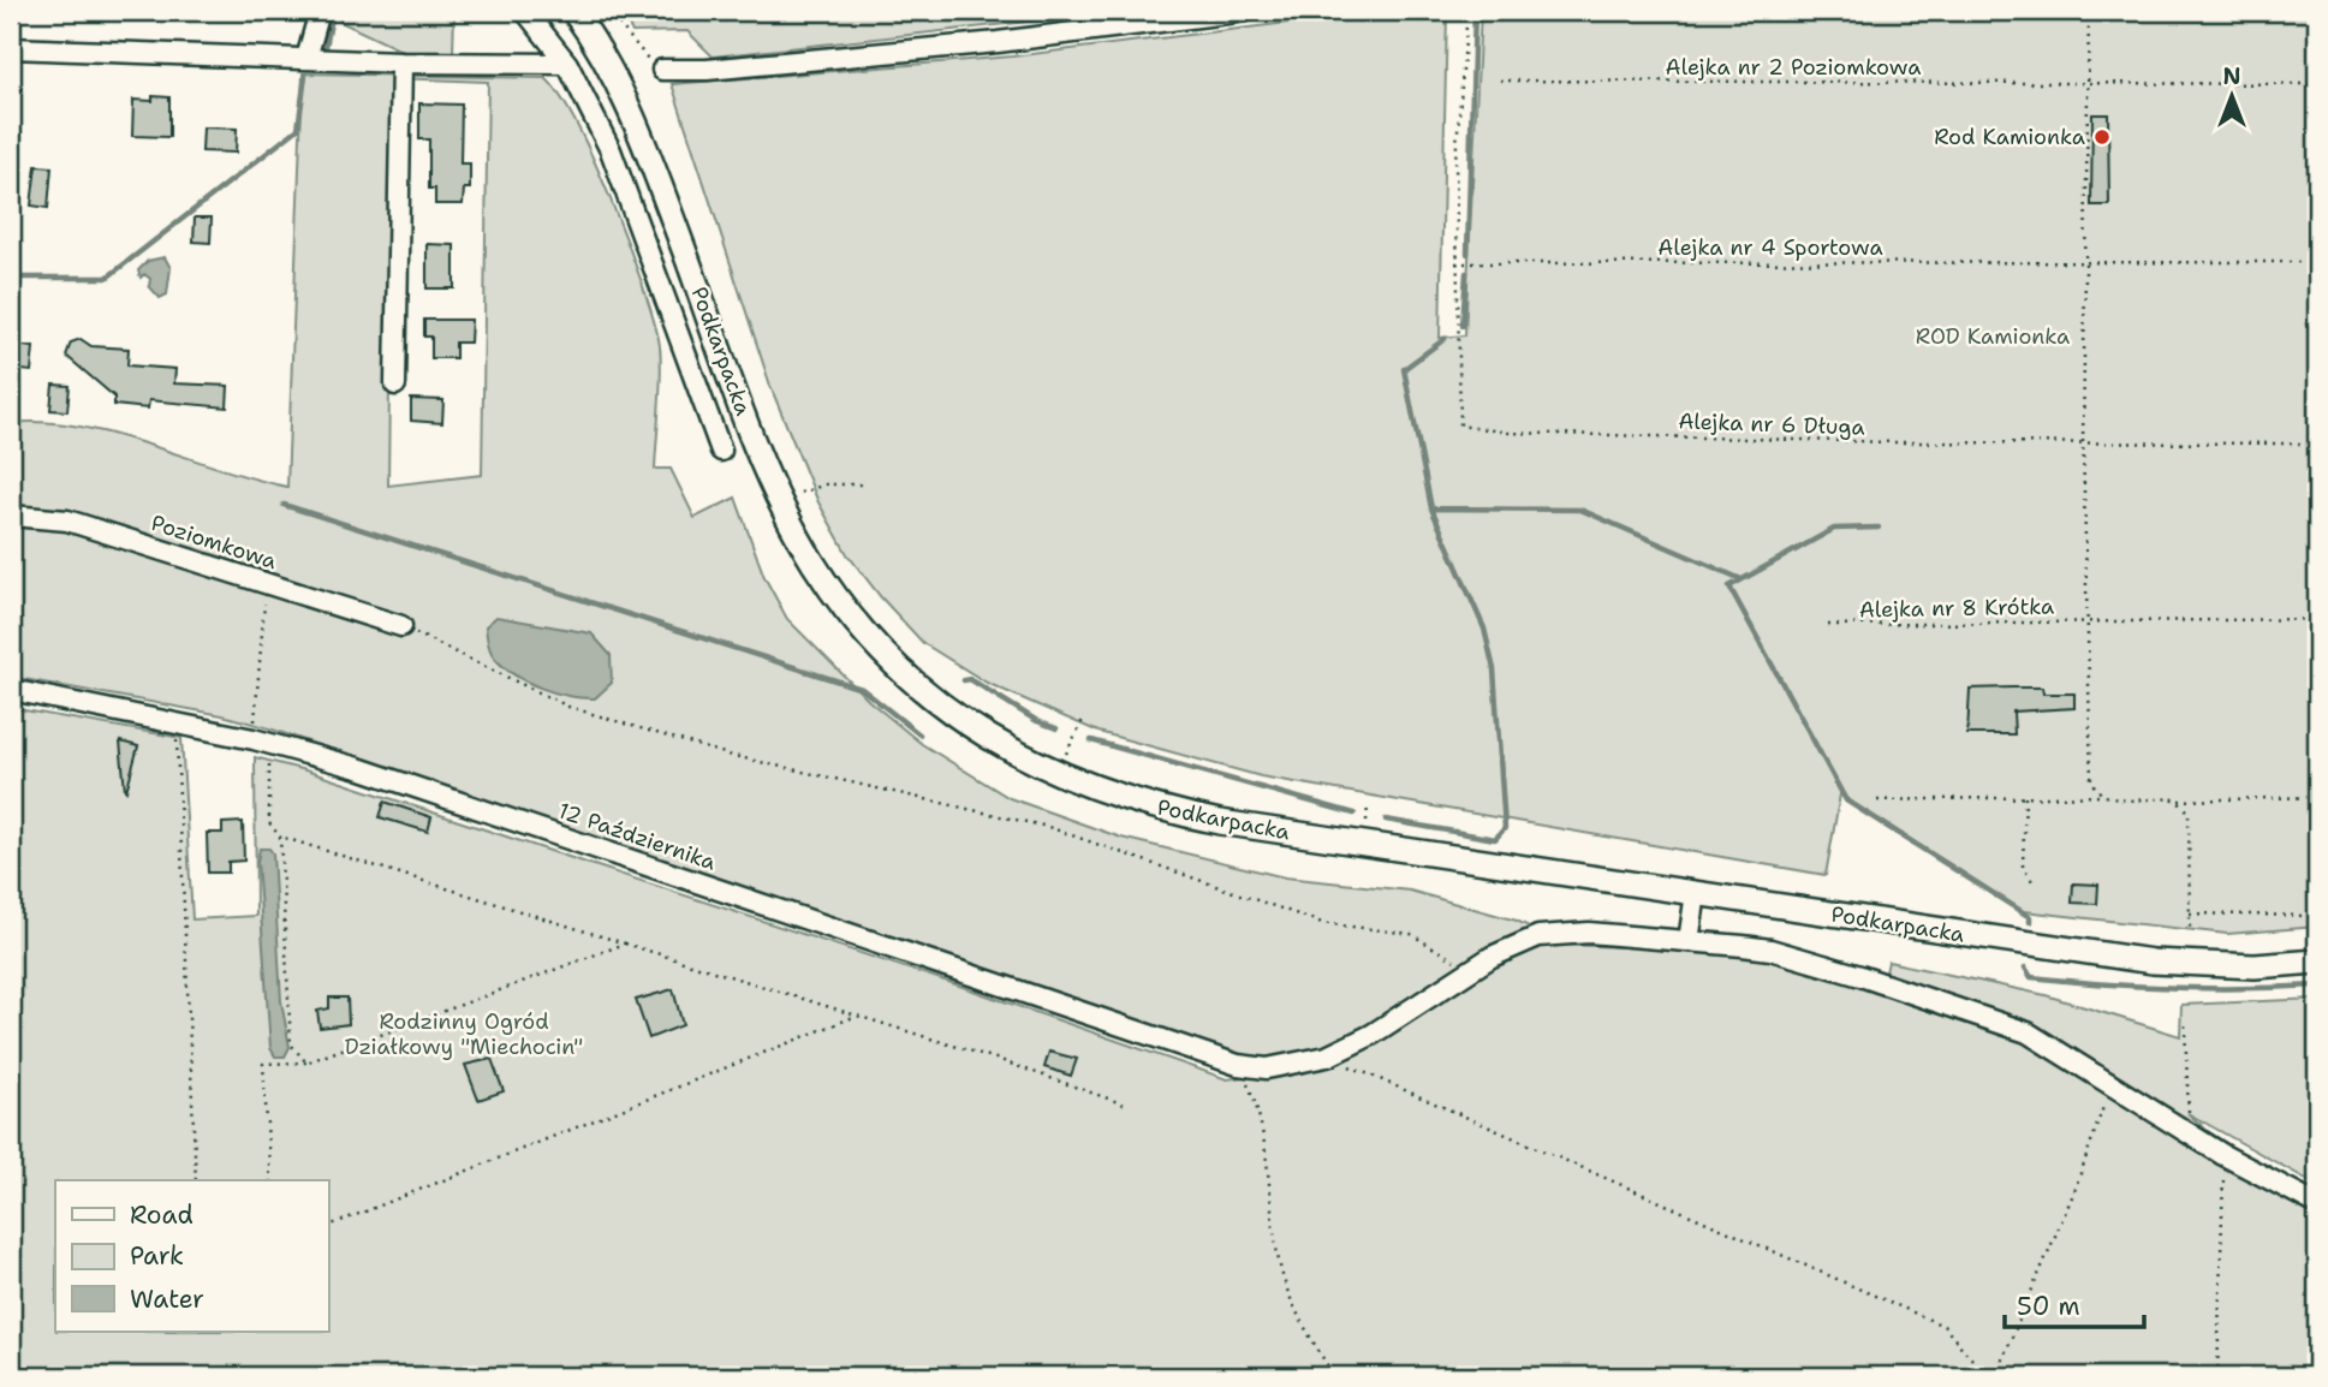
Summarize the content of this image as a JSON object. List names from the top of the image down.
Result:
{
  "streets": {
    "main road": ["Podkarpacka"],
    "street": ["Poziomkowa", "12 Października"],
    "path": [
      "Alejka nr 2 Poziomkowa",
      "Alejka nr 4 Sportowa",
      "Alejka nr 6 Długa",
      "Alejka nr 8 Krótka"
    ]
  },
  "crossings": [
    ["Alejka nr 4 Sportowa", "Alejka nr 6 Długa"]
  ],
  "parks": ["ROD Kamionka", "Rodzinny Ogród Działkowy \"Miechocin\""],
  "places": ["Rod Kamionka"],
  "legend": ["Road", "Park", "Water"],
  "scale_bar": "50 m",
  "north": "top"
}
